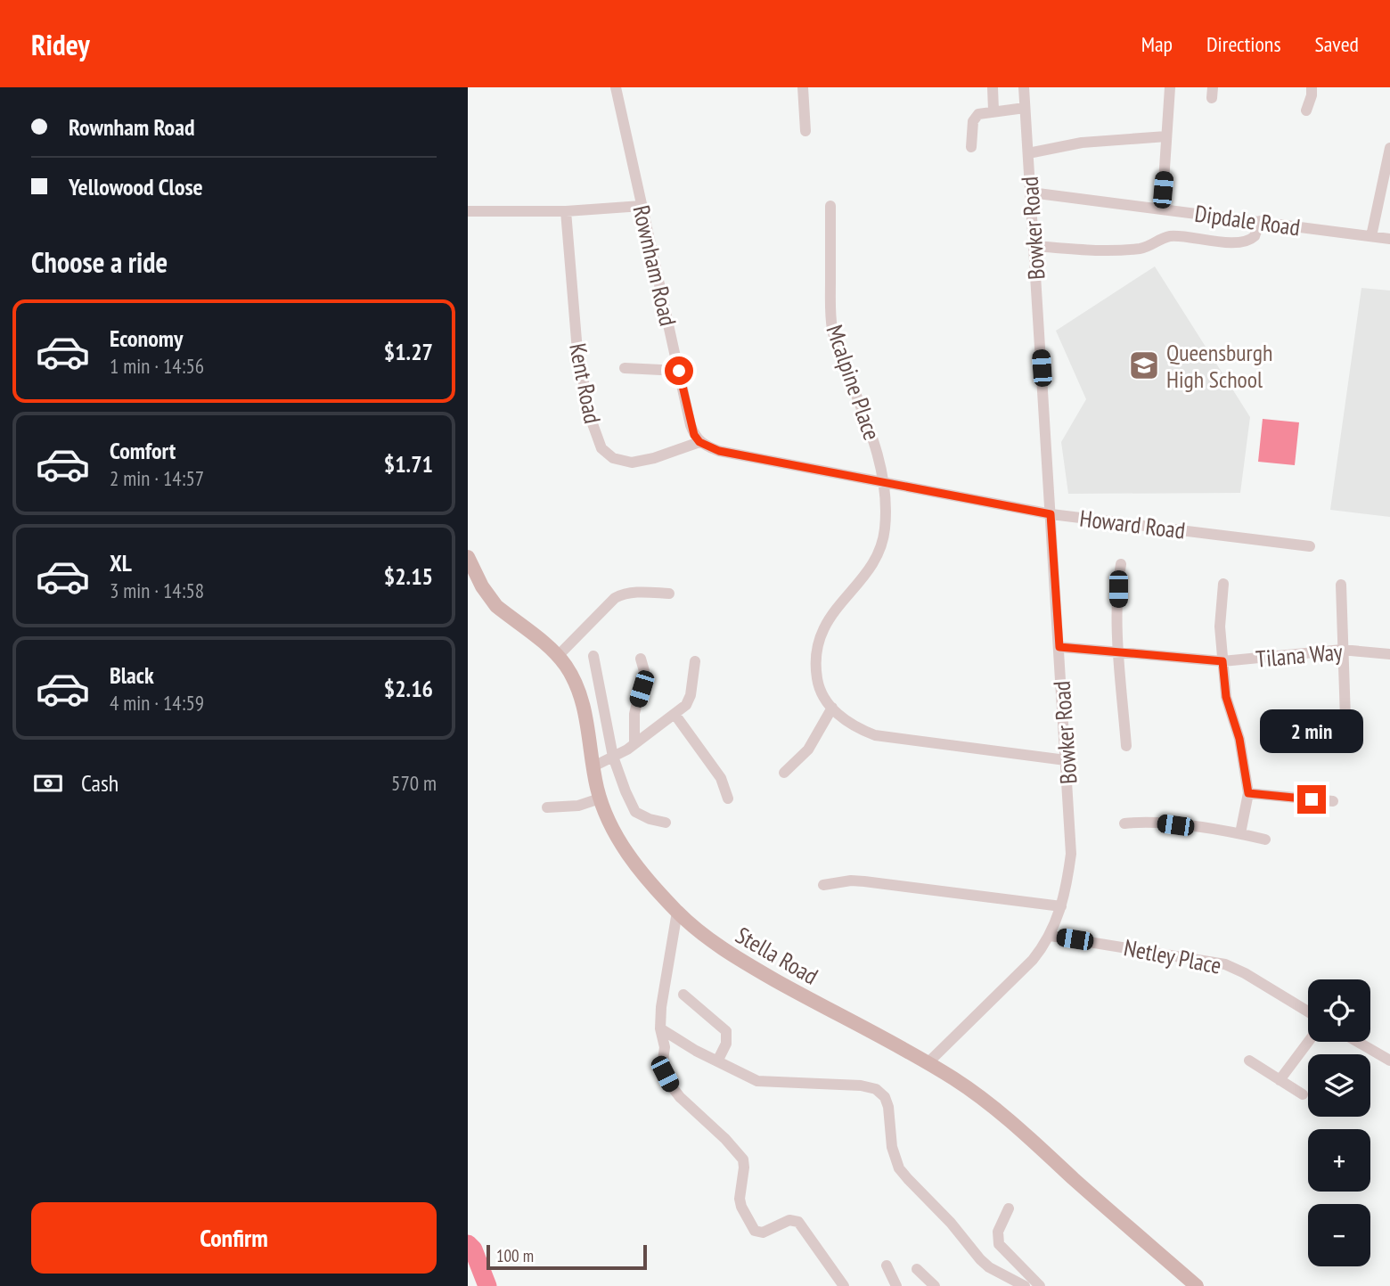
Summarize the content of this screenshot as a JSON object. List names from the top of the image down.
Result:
{
  "streets": {
    "main road": ["Stella Road"],
    "street": [
      "Dipdale Road",
      "Bowker Road",
      "Rownham Road",
      "Mcalpine Place",
      "Kent Road",
      "Howard Road",
      "Tilana Way",
      "Netley Place"
    ]
  },
  "crossings": [
    ["Dipdale Road", "Bowker Road"],
    ["Bowker Road", "Howard Road"],
    ["Bowker Road", "Tilana Way"],
    ["Bowker Road", "Stella Road"],
    ["Bowker Road", "Netley Place"],
    ["Rownham Road", "Kent Road"],
    ["Rownham Road", "Howard Road"],
    ["Mcalpine Place", "Howard Road"],
    ["Kent Road", "Howard Road"]
  ],
  "places": {
    "school or university": ["Queensburgh High School"]
  },
  "scale_bar": "100 m",
  "page": {
    "header": "Ridey",
    "nav": ["Map", "Directions", "Saved"],
    "banner": ["Rownham Road", "Yellowood Close"],
    "heading": "Choose a ride",
    "list": [
      {
        "name": "Economy",
        "note": "1 min · 14:56",
        "value": "$1.27"
      },
      {
        "name": "Comfort",
        "note": "2 min · 14:57",
        "value": "$1.71"
      },
      {
        "name": "XL",
        "note": "3 min · 14:58",
        "value": "$2.15"
      },
      {
        "name": "Black",
        "note": "4 min · 14:59",
        "value": "$2.16"
      }
    ],
    "bubble": "2 min",
    "pay": ["Cash", "570 m"],
    "map_buttons": ["+", "−"],
    "buttons": "Confirm",
    "scale": "100 m"
  }
}
